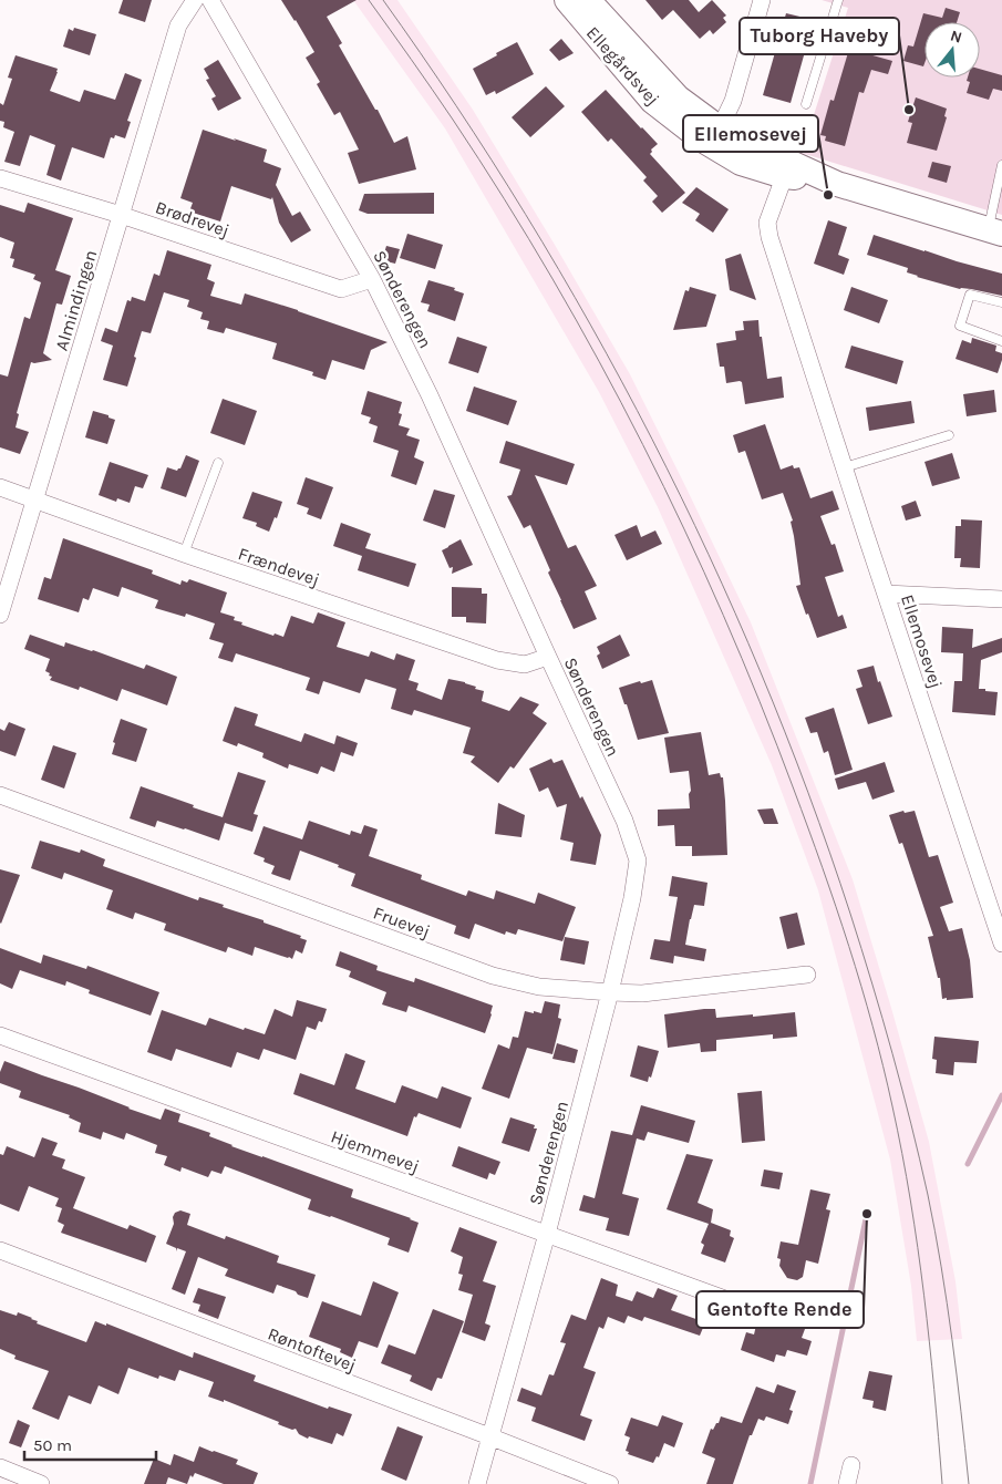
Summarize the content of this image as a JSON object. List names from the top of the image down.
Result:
{
  "streets": {
    "street": [
      "Ellegårdsvej",
      "Brødrevej",
      "Sønderengen",
      "Almindingen",
      "Frændevej",
      "Ellemosevej",
      "Fruevej",
      "Hjemmevej",
      "Røntoftevej"
    ]
  },
  "crossings": [
    ["Ellegårdsvej", "Ellemosevej"],
    ["Brødrevej", "Sønderengen"],
    ["Brødrevej", "Almindingen"],
    ["Sønderengen", "Frændevej"],
    ["Sønderengen", "Fruevej"],
    ["Sønderengen", "Hjemmevej"],
    ["Sønderengen", "Røntoftevej"],
    ["Almindingen", "Frændevej"]
  ],
  "places": ["Tuborg Haveby", "Ellemosevej", "Gentofte Rende"],
  "scale_bar": "50 m",
  "north": "top"
}
